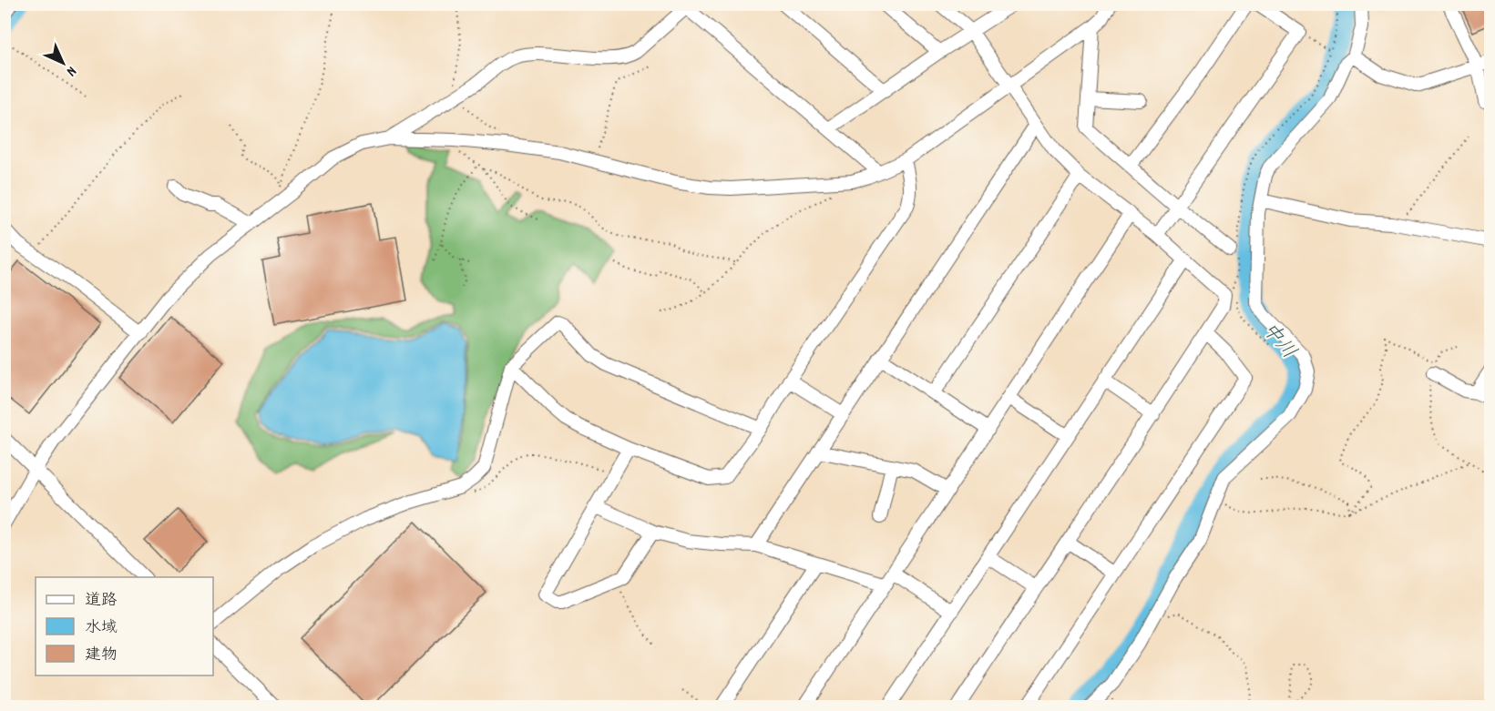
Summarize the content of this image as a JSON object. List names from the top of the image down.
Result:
{
  "water": ["中川"],
  "legend": ["道路", "水域", "建物"],
  "north": "bottom right"
}
